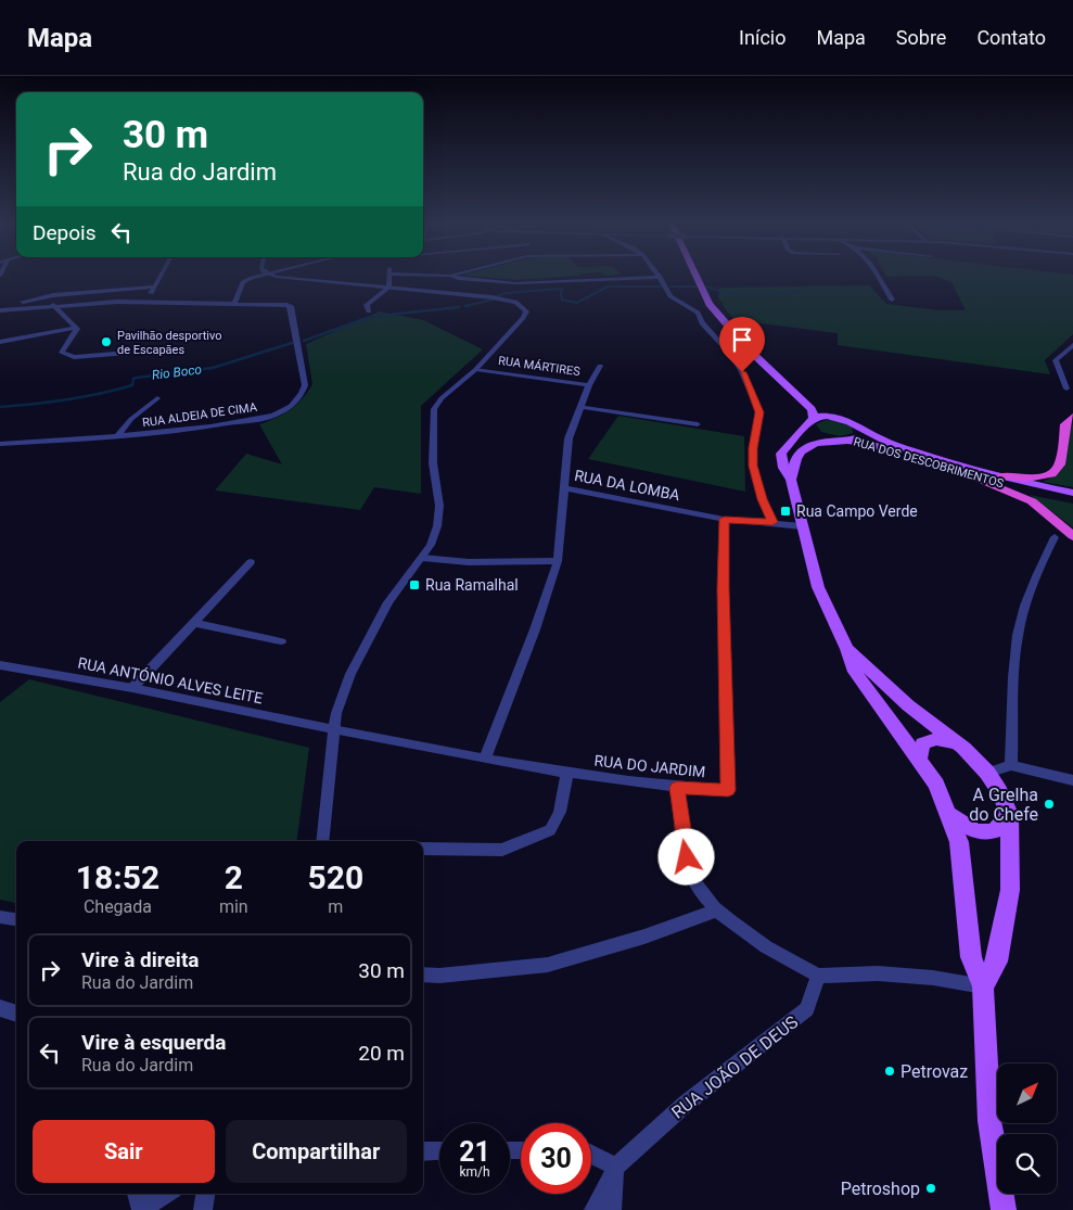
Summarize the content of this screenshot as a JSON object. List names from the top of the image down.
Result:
{
  "streets": {
    "main road": ["RUA DOS DESCOBRIMENTOS"],
    "street": [
      "RUA MÁRTIRES",
      "RUA ALDEIA DE CIMA",
      "RUA DA LOMBA",
      "RUA ANTÓNIO ALVES LEITE",
      "RUA DO JARDIM",
      "RUA JOÃO DE DEUS"
    ]
  },
  "crossings": [
    ["RUA MÁRTIRES", "RUA DA LOMBA"],
    ["RUA DA LOMBA", "RUA DO JARDIM"],
    ["RUA ANTÓNIO ALVES LEITE", "RUA DO JARDIM"]
  ],
  "water": ["Rio Boco"],
  "places": {
    "other": [
      "Pavilhão desportivo de Escapães",
      "A Grelha do Chefe",
      "Petrovaz",
      "Petroshop"
    ],
    "transit": ["Rua Campo Verde", "Rua Ramalhal"]
  },
  "north": "top right",
  "page": {
    "header": "Mapa",
    "nav": [
      "Início",
      "Mapa",
      "Sobre",
      "Contato"
    ],
    "turn": ["30 m", "Rua do Jardim"],
    "then": "Depois",
    "eta": [
      "18:52",
      "Chegada",
      "2",
      "min",
      "520",
      "m"
    ],
    "list": [
      {
        "name": "Vire à direita",
        "note": "Rua do Jardim",
        "value": "30 m"
      },
      {
        "name": "Vire à esquerda",
        "note": "Rua do Jardim",
        "value": "20 m"
      }
    ],
    "buttons": ["Sair", "Compartilhar"],
    "speed": "21 km/h",
    "limit": "30"
  }
}
